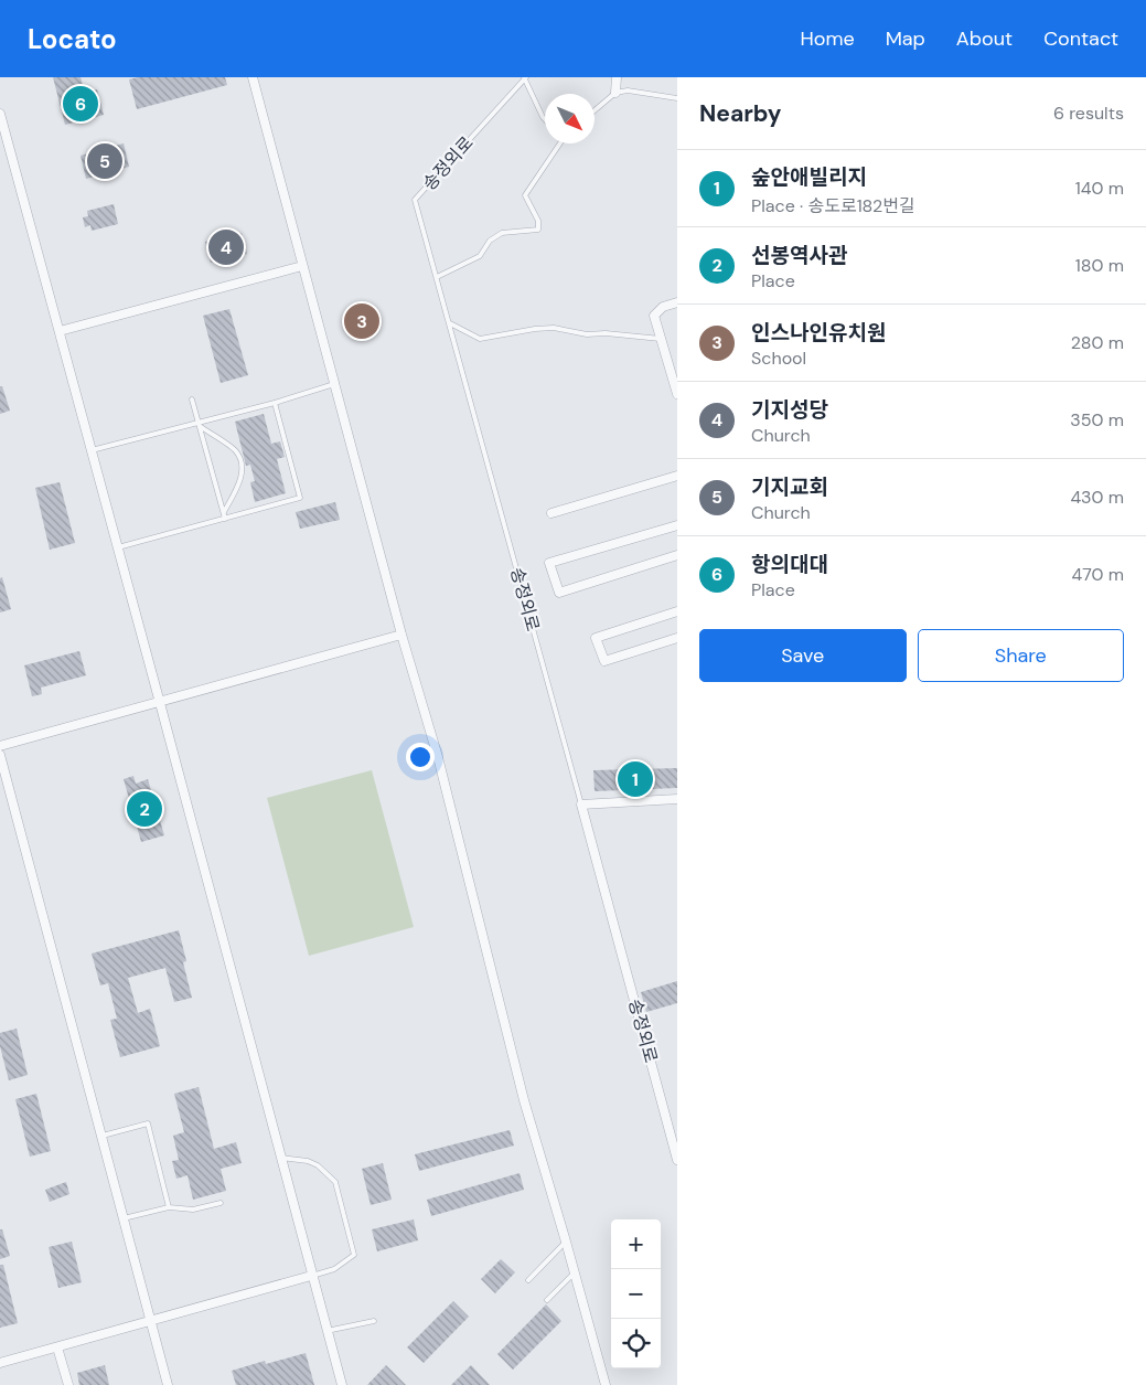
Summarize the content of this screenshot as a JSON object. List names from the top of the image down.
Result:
{
  "streets": {
    "street": ["송정외로"]
  },
  "north": "bottom right",
  "page": {
    "header": "Locato",
    "nav": [
      "Home",
      "Map",
      "About",
      "Contact"
    ],
    "heading": ["Nearby", "6 results"],
    "pins": [
      "6",
      "5",
      "4",
      "3",
      "1",
      "2"
    ],
    "list": [
      {
        "mark": "1",
        "name": "숲안애빌리지",
        "note": "Place · 송도로182번길",
        "value": "140 m"
      },
      {
        "mark": "2",
        "name": "선봉역사관",
        "note": "Place",
        "value": "180 m"
      },
      {
        "mark": "3",
        "name": "인스나인유치원",
        "note": "School",
        "value": "280 m"
      },
      {
        "mark": "4",
        "name": "기지성당",
        "note": "Church",
        "value": "350 m"
      },
      {
        "mark": "5",
        "name": "기지교회",
        "note": "Church",
        "value": "430 m"
      },
      {
        "mark": "6",
        "name": "항의대대",
        "note": "Place",
        "value": "470 m"
      }
    ],
    "buttons": ["Save", "Share"],
    "map_buttons": ["+", "−"]
  }
}
